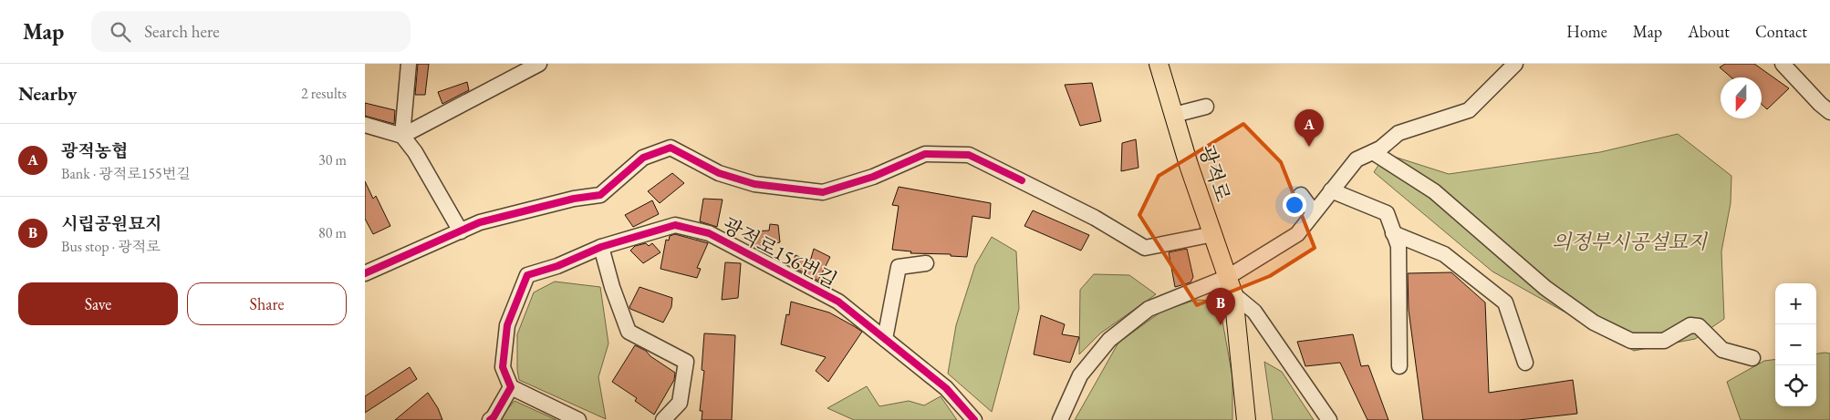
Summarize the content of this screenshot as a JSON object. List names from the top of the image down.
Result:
{
  "streets": {
    "main road": ["광적로"],
    "street": ["광적로156번길"]
  },
  "parks": ["의정부시공설묘지"],
  "north": "bottom",
  "page": {
    "header": "Map",
    "search": "Search here",
    "nav": [
      "Home",
      "Map",
      "About",
      "Contact"
    ],
    "heading": ["Nearby", "2 results"],
    "pins": ["A", "B"],
    "list": [
      {
        "mark": "A",
        "name": "광적농협",
        "note": "Bank · 광적로155번길",
        "value": "30 m"
      },
      {
        "mark": "B",
        "name": "시립공원묘지",
        "note": "Bus stop · 광적로",
        "value": "80 m"
      }
    ],
    "buttons": ["Save", "Share"],
    "map_buttons": ["+", "−"]
  }
}
